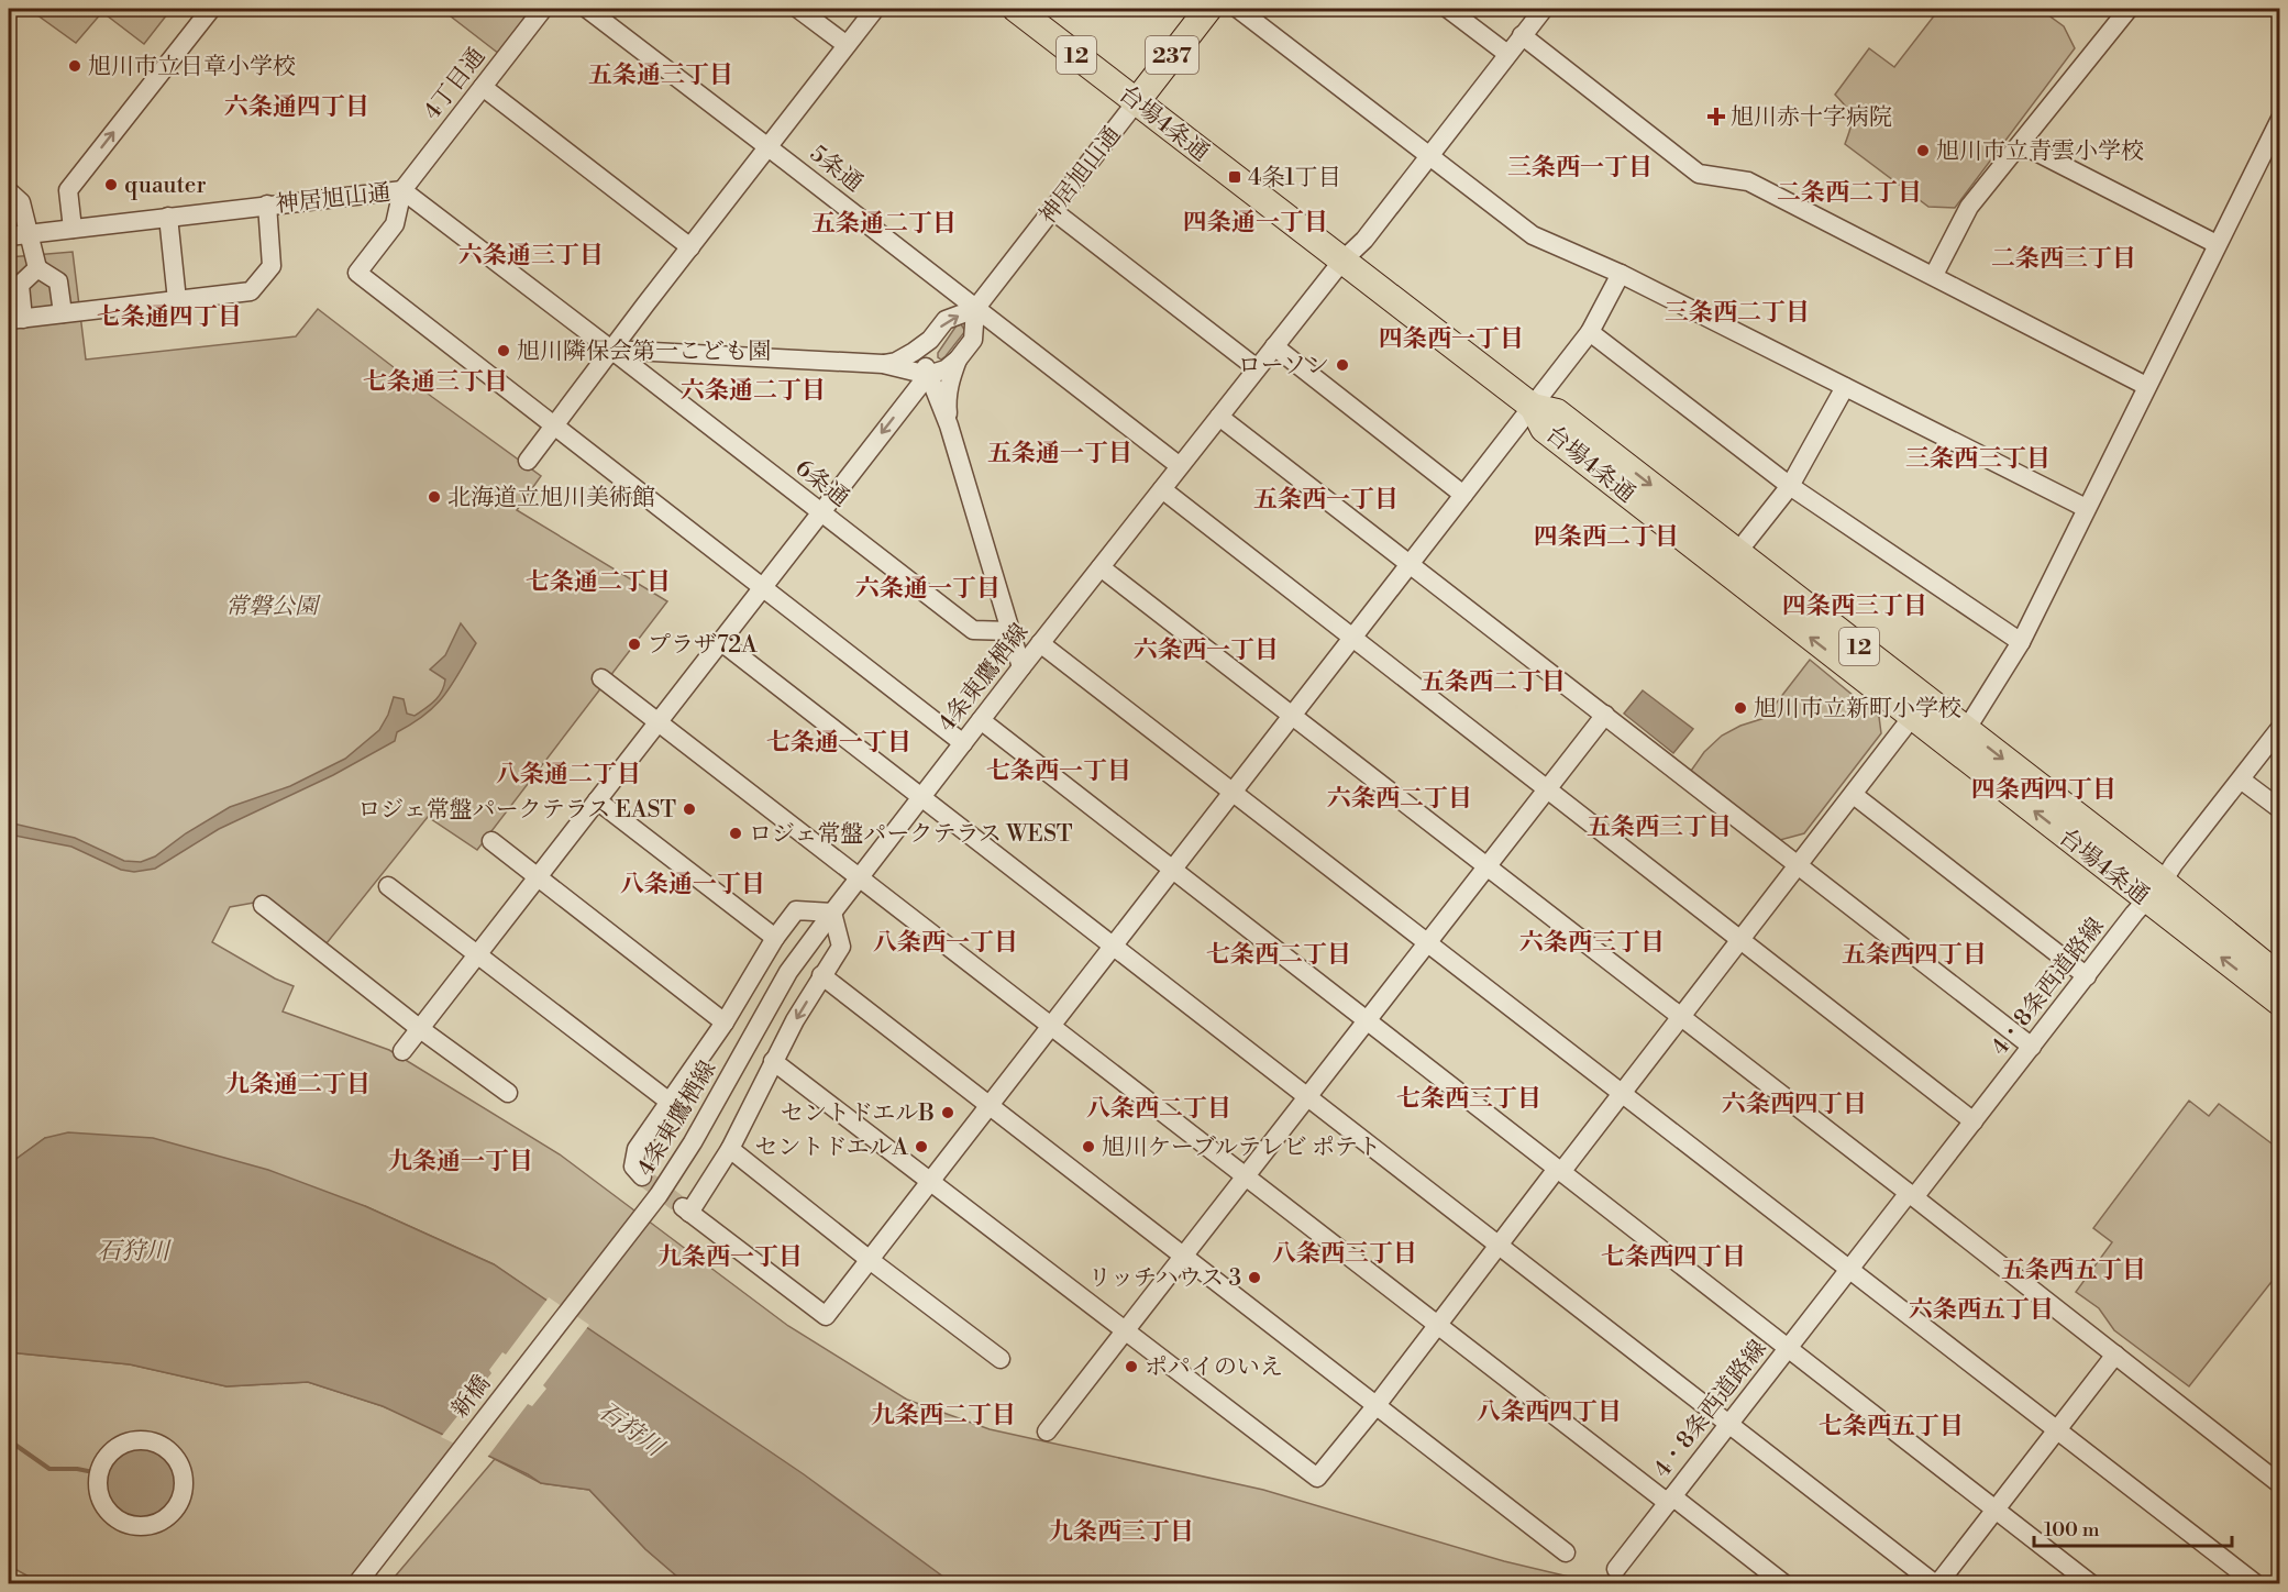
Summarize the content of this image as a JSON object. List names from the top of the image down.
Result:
{
  "streets": {
    "highway": [
      "12",
      "237",
      "台場4条通",
      "神居旭山通"
    ],
    "street": [
      "4丁目通",
      "5条通",
      "6条通",
      "4条東鷹栖線",
      "4・8条西道路線",
      "新橋"
    ]
  },
  "crossings": [
    ["4丁目通", "神居旭山通"],
    ["台場4条通", "神居旭山通"],
    ["台場4条通", "4条東鷹栖線"],
    ["台場4条通", "4・8条西道路線"],
    ["5条通", "神居旭山通"],
    ["5条通", "4条東鷹栖線"],
    ["神居旭山通", "6条通"],
    ["4条東鷹栖線", "4・8条西道路線"],
    ["4条東鷹栖線", "新橋"]
  ],
  "districts": [
    "五条通三丁目",
    "六条通四丁目",
    "三条西一丁目",
    "二条西二丁目",
    "四条通一丁目",
    "五条通二丁目",
    "六条通三丁目",
    "二条西三丁目",
    "三条西二丁目",
    "七条通四丁目",
    "四条西一丁目",
    "七条通三丁目",
    "六条通二丁目",
    "五条通一丁目",
    "三条西三丁目",
    "五条西一丁目",
    "四条西二丁目",
    "七条通二丁目",
    "六条通一丁目",
    "四条西三丁目",
    "六条西一丁目",
    "五条西二丁目",
    "七条通一丁目",
    "七条西一丁目",
    "八条通二丁目",
    "四条西四丁目",
    "六条西二丁目",
    "五条西三丁目",
    "八条通一丁目",
    "八条西一丁目",
    "六条西三丁目",
    "七条西二丁目",
    "五条西四丁目",
    "九条通二丁目",
    "七条西三丁目",
    "六条西四丁目",
    "八条西二丁目",
    "九条通一丁目",
    "八条西三丁目",
    "九条西一丁目",
    "七条西四丁目",
    "五条西五丁目",
    "六条西五丁目",
    "八条西四丁目",
    "九条西二丁目",
    "七条西五丁目",
    "九条西三丁目"
  ],
  "water": ["石狩川"],
  "parks": ["常磐公園"],
  "places": {
    "other": [
      "旭川市立日章小学校",
      "旭川市立青雲小学校",
      "quauter",
      "旭川隣保会第一こども園",
      "ローソン",
      "北海道立旭川美術館",
      "プラザ72A",
      "旭川市立新町小学校",
      "ロジェ常盤パークテラス EAST",
      "ロジェ常盤パークテラス WEST",
      "セントドエルB",
      "セントドエルA",
      "旭川ケーブルテレビ ポテト",
      "リッチハウス 3",
      "ポパイのいえ"
    ],
    "health": ["旭川赤十字病院"],
    "transit": ["4条1丁目"]
  },
  "scale_bar": "100 m"
}
